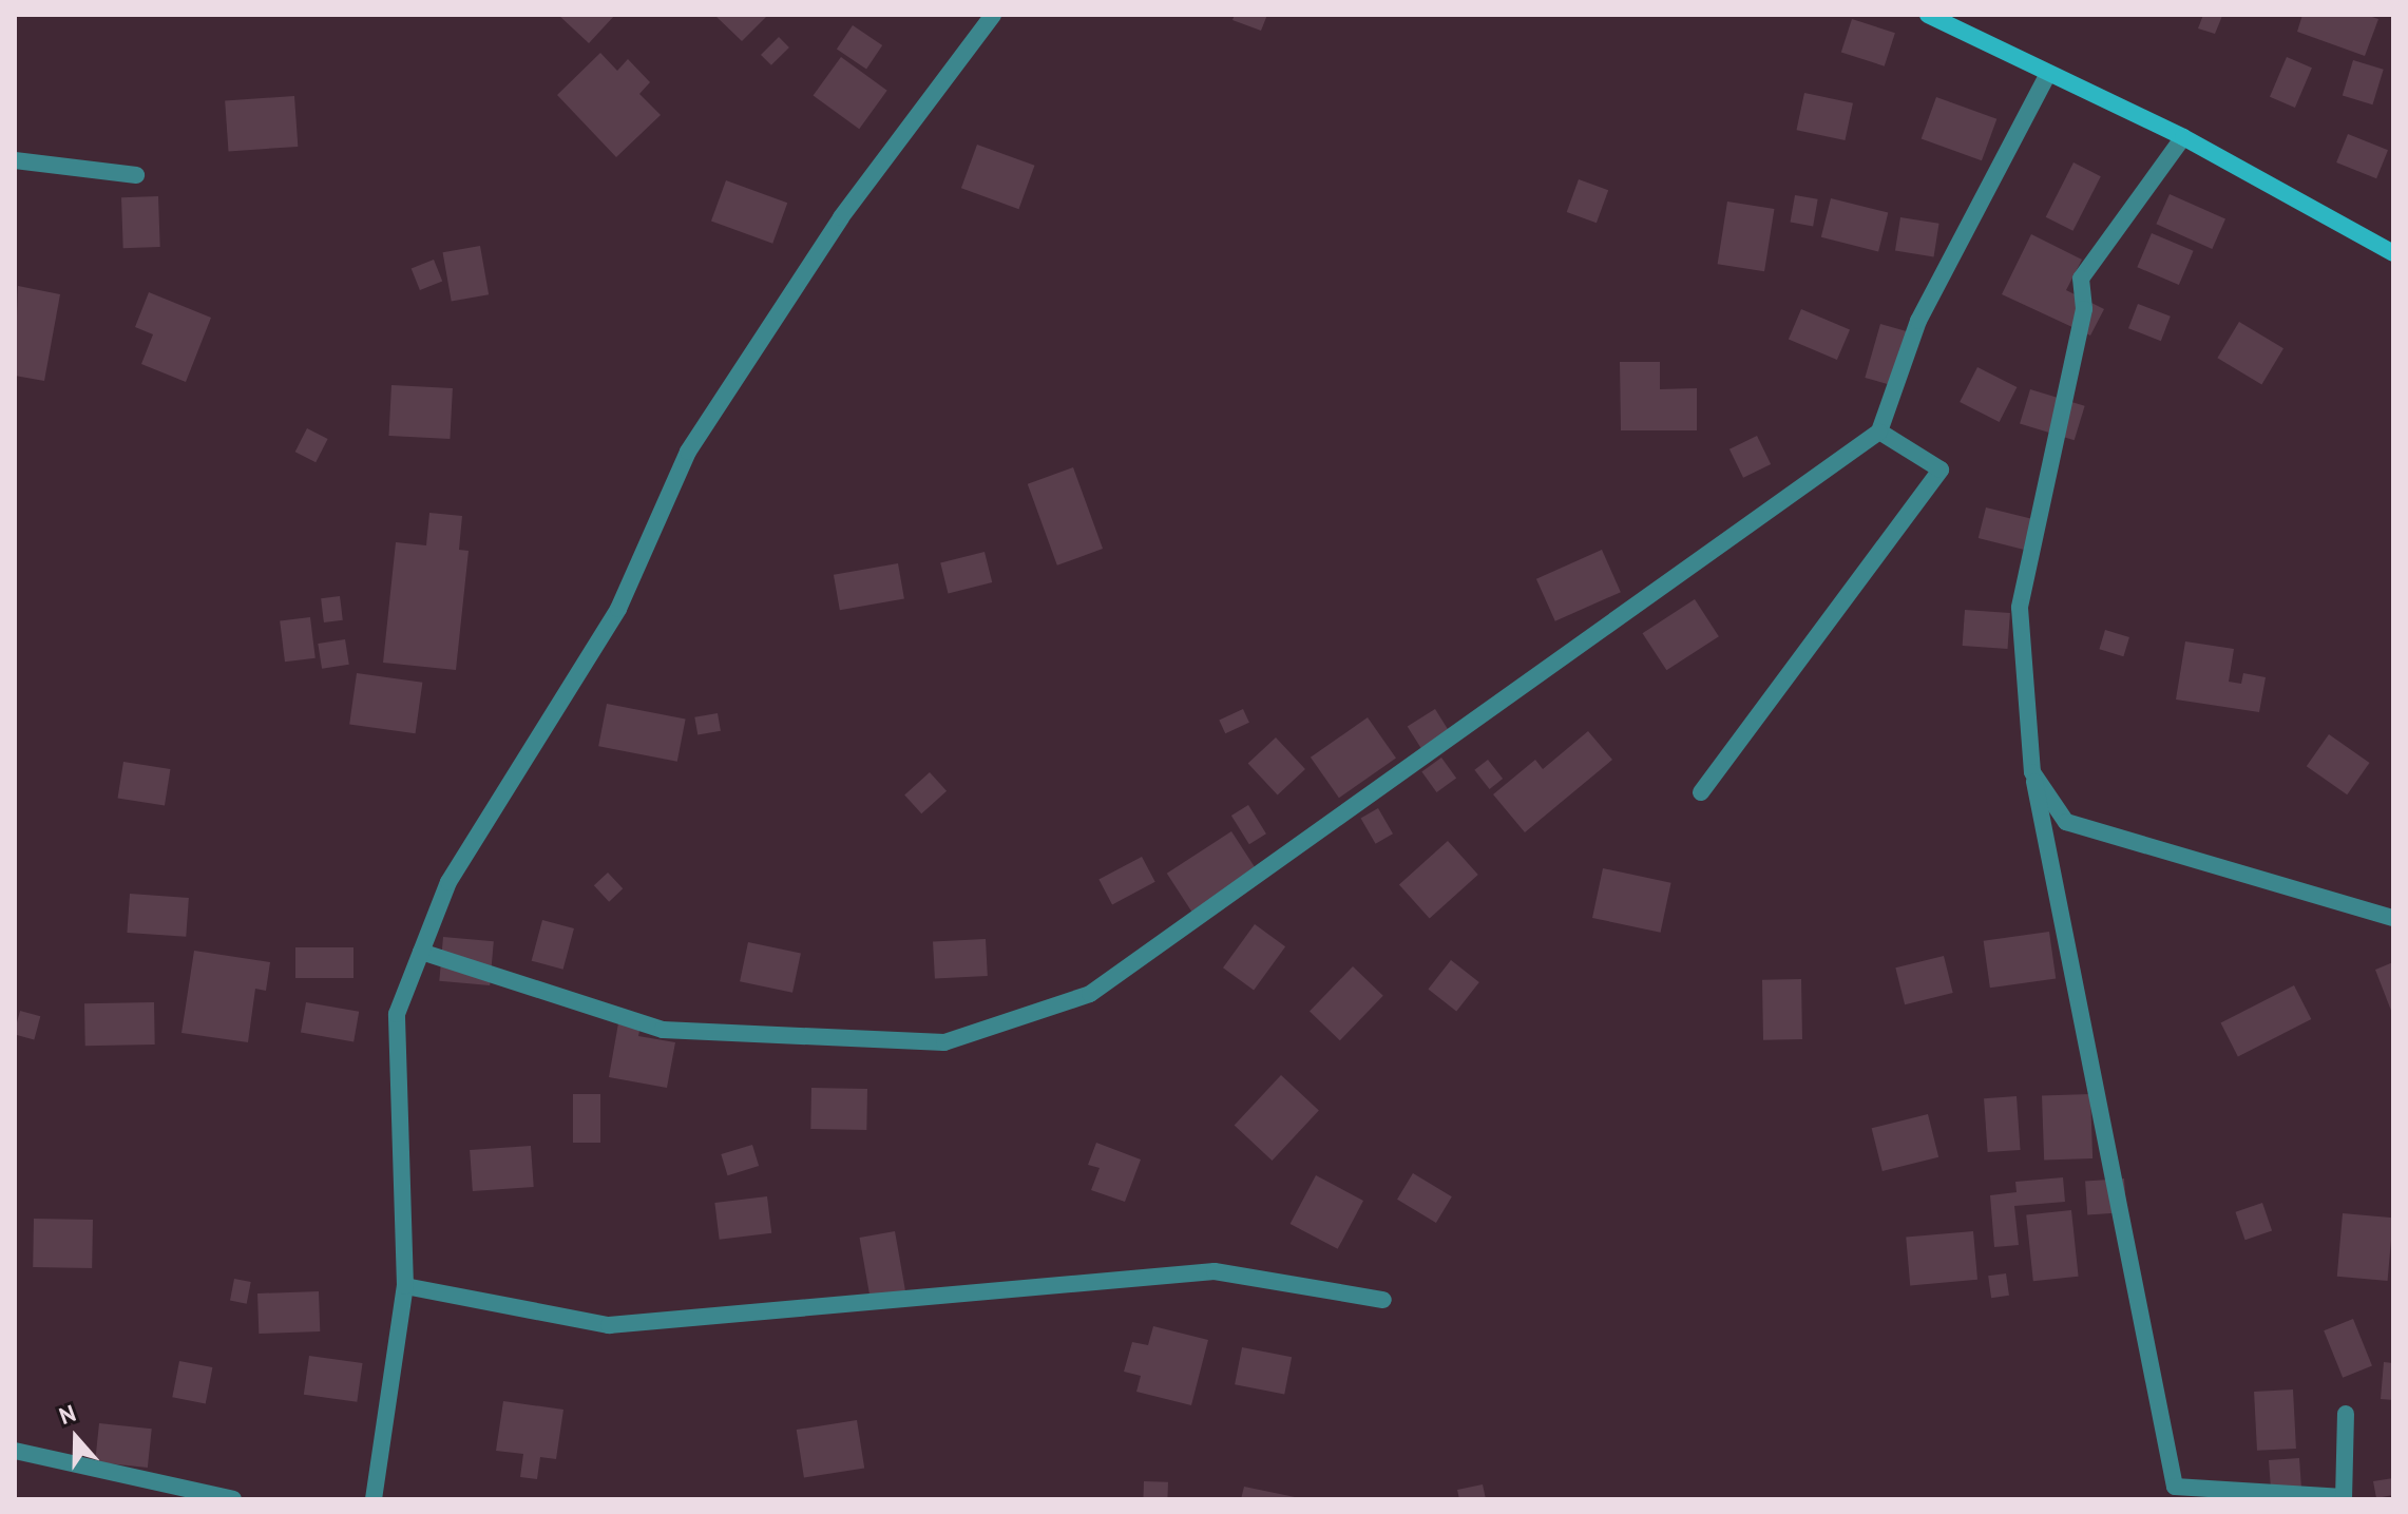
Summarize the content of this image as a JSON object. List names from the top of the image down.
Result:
{
  "north": "top"
}
